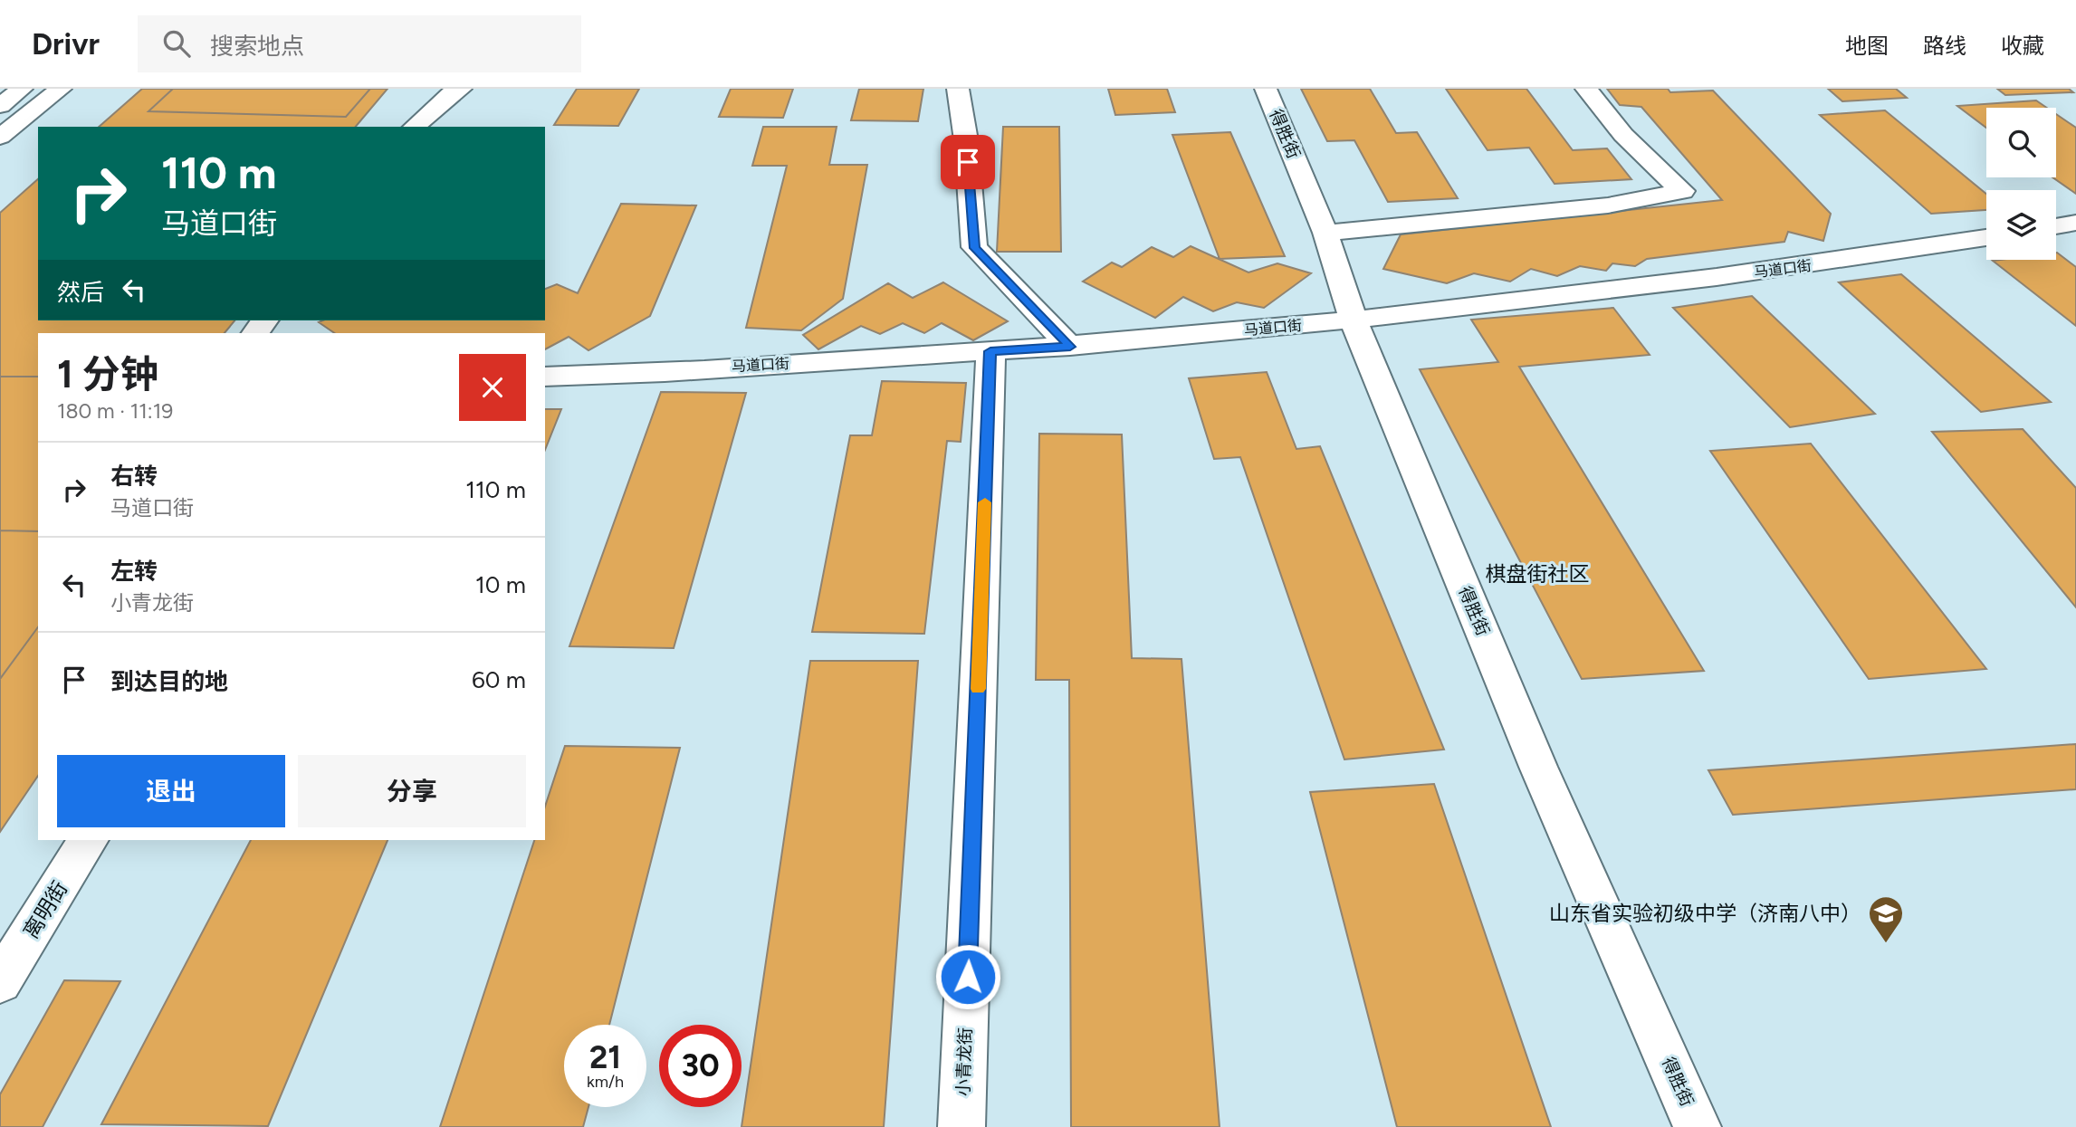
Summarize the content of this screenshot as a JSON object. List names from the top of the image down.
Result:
{
  "streets": {
    "street": [
      "得胜街",
      "马道口街",
      "离明街",
      "小青龙街"
    ]
  },
  "crossings": [
    ["得胜街", "马道口街"],
    ["马道口街", "小青龙街"]
  ],
  "districts": ["棋盘街社区"],
  "places": {
    "school or university": ["山东省实验初级中学（济南八中）"]
  },
  "page": {
    "header": "Drivr",
    "search": "搜索地点",
    "nav": ["地图", "路线", "收藏"],
    "turn": ["110 m", "马道口街"],
    "then": "然后",
    "heading": ["1 分钟", "180 m · 11:19"],
    "list": [
      {
        "name": "右转",
        "note": "马道口街",
        "value": "110 m"
      },
      {
        "name": "左转",
        "note": "小青龙街",
        "value": "10 m"
      },
      {
        "name": "到达目的地",
        "value": "60 m"
      }
    ],
    "buttons": ["退出", "分享"],
    "speed": "21 km/h",
    "limit": "30"
  }
}
